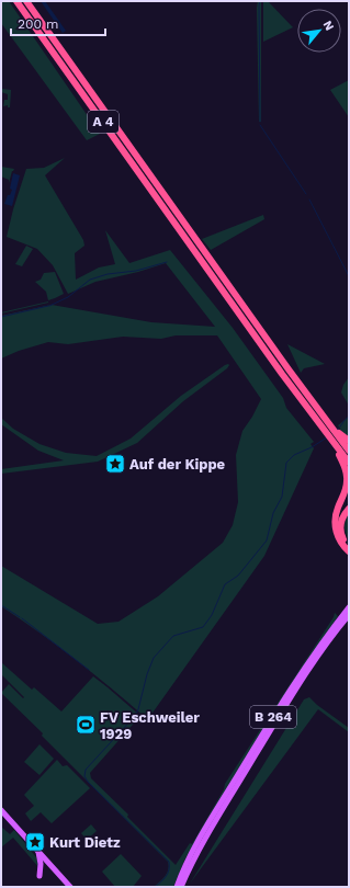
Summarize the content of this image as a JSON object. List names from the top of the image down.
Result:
{
  "streets": {
    "highway": ["A 4"],
    "main road": ["B 264"]
  },
  "places": {
    "place": ["Auf der Kippe", "Kurt Dietz"],
    "sports": ["FV Eschweiler 1929"]
  },
  "scale_bar": "200 m",
  "north": "top right"
}
